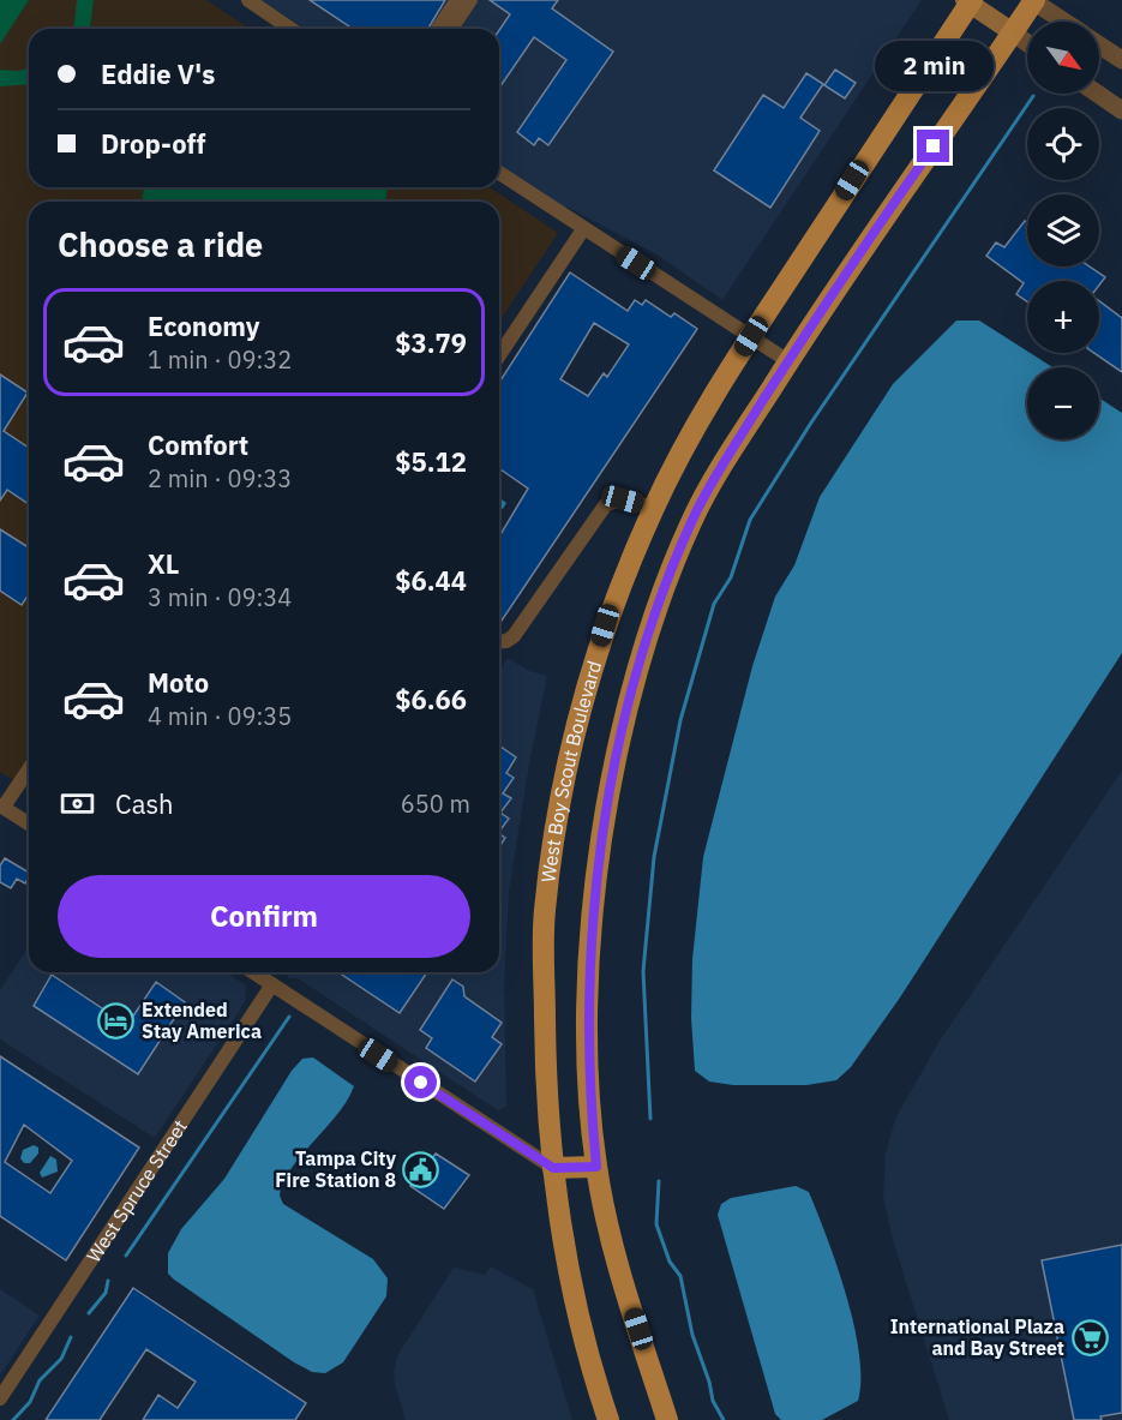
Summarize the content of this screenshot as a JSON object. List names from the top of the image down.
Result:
{
  "streets": {
    "main road": ["West Boy Scout Boulevard"],
    "street": ["West Spruce Street"]
  },
  "places": {
    "hotel": ["Extended Stay America"],
    "public building": ["Tampa City Fire Station 8"],
    "supermarket": ["International Plaza and Bay Street"]
  },
  "north": "bottom right",
  "page": {
    "map_buttons": ["+", "−"],
    "banner": ["Eddie V's", "Drop-off"],
    "bubble": "2 min",
    "heading": "Choose a ride",
    "list": [
      {
        "name": "Economy",
        "note": "1 min · 09:32",
        "value": "$3.79"
      },
      {
        "name": "Comfort",
        "note": "2 min · 09:33",
        "value": "$5.12"
      },
      {
        "name": "XL",
        "note": "3 min · 09:34",
        "value": "$6.44"
      },
      {
        "name": "Moto",
        "note": "4 min · 09:35",
        "value": "$6.66"
      }
    ],
    "pay": ["Cash", "650 m"],
    "buttons": "Confirm"
  }
}
